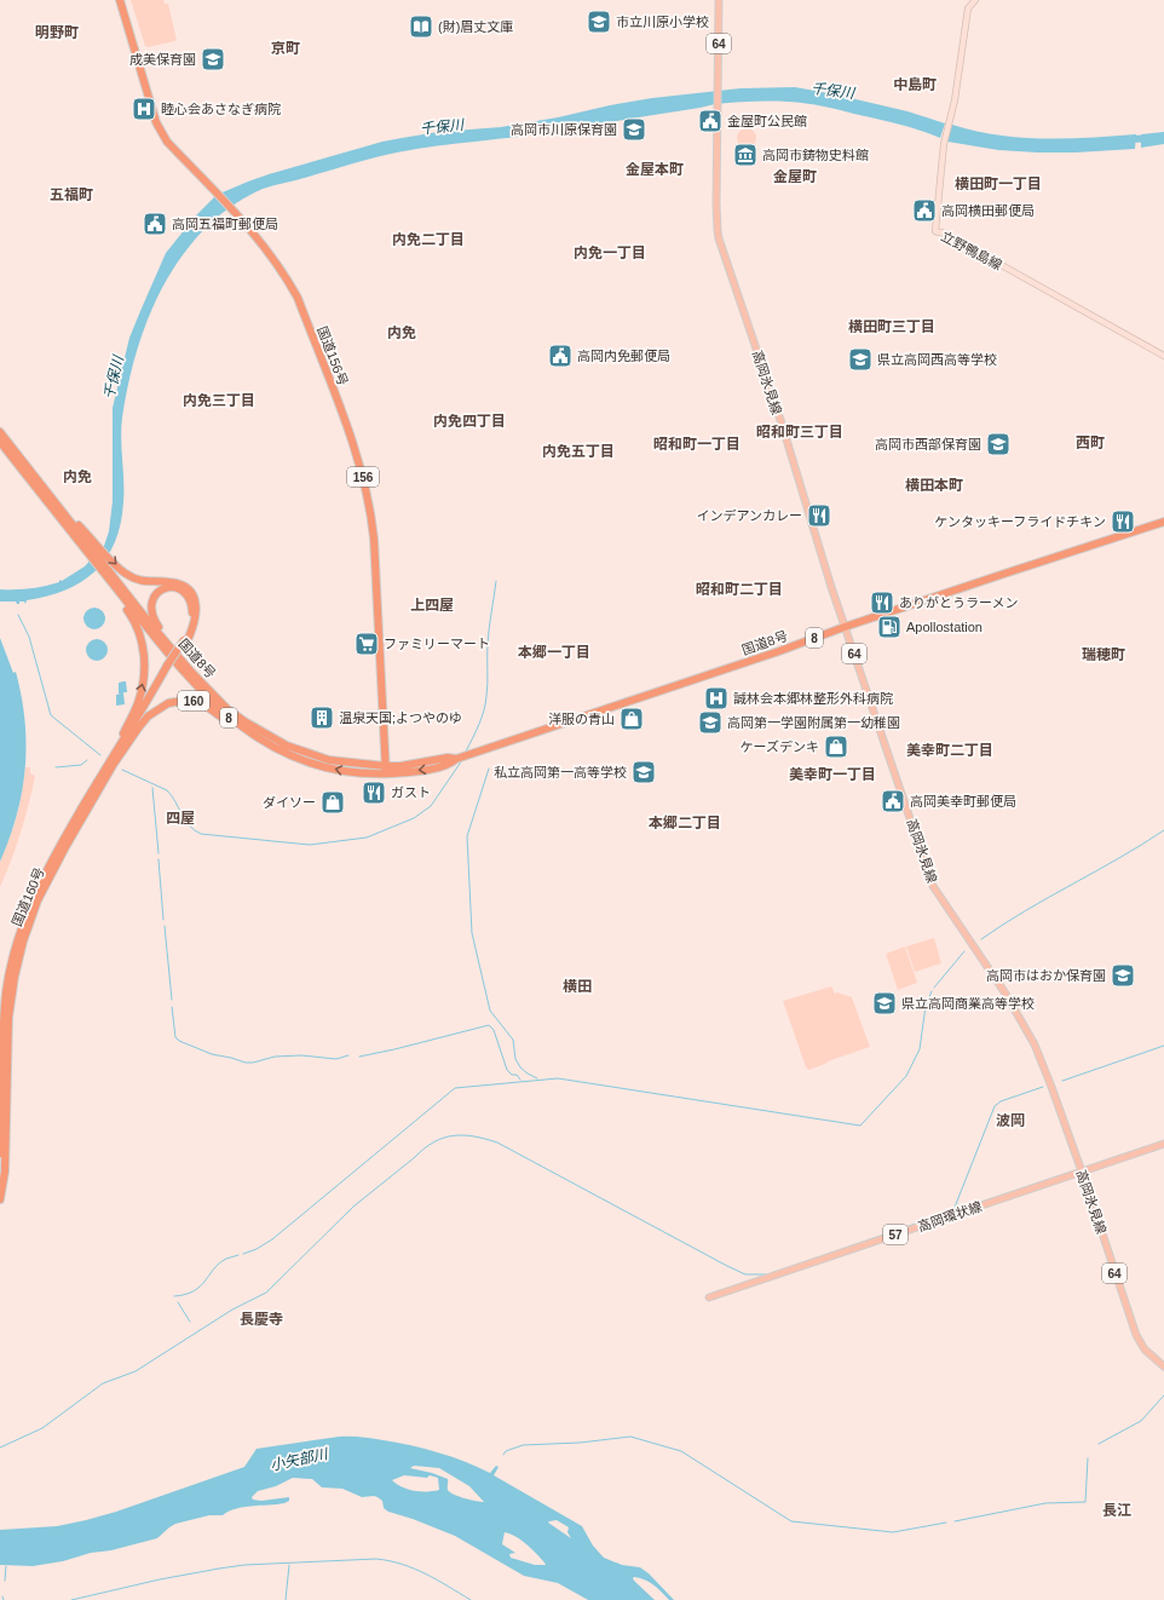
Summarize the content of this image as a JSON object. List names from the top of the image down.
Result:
{
  "streets": {
    "highway": [
      "国道156号",
      "156",
      "8",
      "国道8号",
      "160",
      "国道160号"
    ],
    "main road": [
      "64",
      "立野鴨島線",
      "高岡氷見線",
      "高岡環状線",
      "57"
    ]
  },
  "crossings": [
    ["国道156号", "国道8号"],
    ["高岡氷見線", "国道8号"],
    ["高岡氷見線", "高岡環状線"],
    ["国道8号", "160"],
    ["160", "国道160号"]
  ],
  "districts": [
    "明野町",
    "京町",
    "中島町",
    "金屋本町",
    "金屋町",
    "横田町一丁目",
    "五福町",
    "内免二丁目",
    "内免一丁目",
    "横田町三丁目",
    "内免",
    "内免三丁目",
    "内免四丁目",
    "昭和町三丁目",
    "西町",
    "昭和町一丁目",
    "内免五丁目",
    "内免",
    "横田本町",
    "昭和町二丁目",
    "上四屋",
    "本郷一丁目",
    "瑞穂町",
    "美幸町二丁目",
    "美幸町一丁目",
    "四屋",
    "本郷二丁目",
    "横田",
    "波岡",
    "長慶寺",
    "長江"
  ],
  "water": ["千保川", "小矢部川"],
  "places": {
    "school or university": [
      "市立川原小学校",
      "成美保育園",
      "高岡市川原保育園",
      "県立高岡西高等学校",
      "高岡市西部保育園",
      "高岡第一学園附属第一幼稚園",
      "私立高岡第一高等学校",
      "高岡市はおか保育園",
      "県立高岡商業高等学校"
    ],
    "library": ["(財)眉丈文庫"],
    "hospital": ["睦心会あさなぎ病院", "誠林会本郷林整形外科病院"],
    "public building": [
      "金屋町公民館",
      "高岡横田郵便局",
      "高岡五福町郵便局",
      "高岡内免郵便局",
      "高岡美幸町郵便局"
    ],
    "museum": ["高岡市鋳物史料館"],
    "restaurant": [
      "インデアンカレー",
      "ケンタッキーフライドチキン",
      "ありがとうラーメン",
      "ガスト"
    ],
    "fuel station": ["Apollostation"],
    "supermarket": ["ファミリーマート"],
    "building": ["温泉天国;よつやのゆ"],
    "shop": ["洋服の青山", "ケーズデンキ", "ダイソー"]
  }
}
